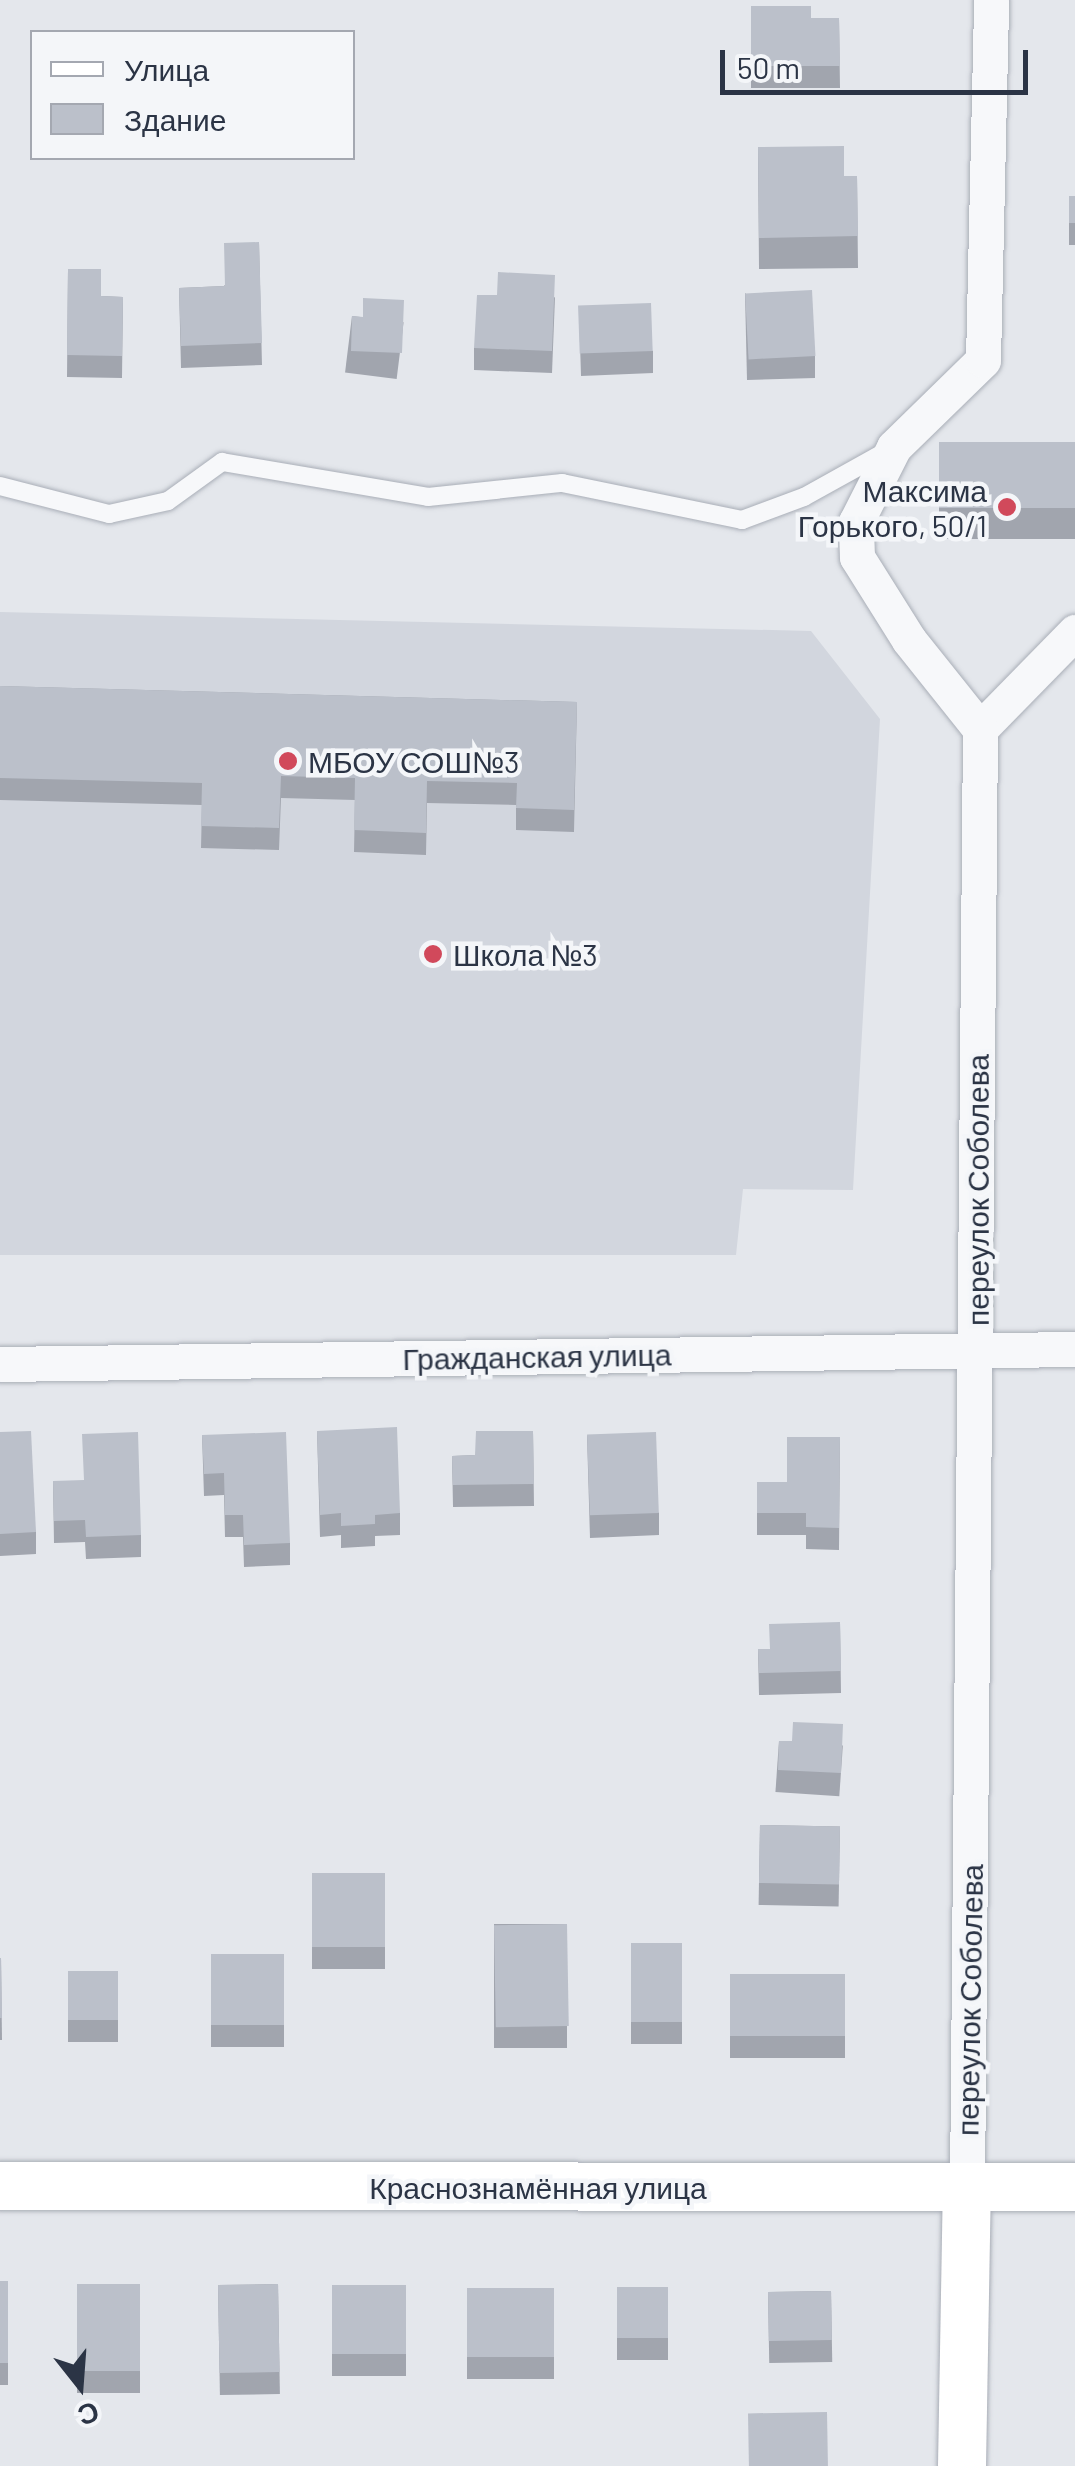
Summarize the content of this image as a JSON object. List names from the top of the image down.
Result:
{
  "streets": {
    "main road": ["переулок Соболева", "Краснознамённая улица"],
    "street": ["Гражданская улица"]
  },
  "crossings": [
    ["переулок Соболева", "Гражданская улица"],
    ["переулок Соболева", "Краснознамённая улица"]
  ],
  "places": ["Максима Горького, 50/1", "МБОУ СОШ№3", "Школа №3"],
  "legend": ["Улица", "Здание"],
  "scale_bar": "50 m",
  "north": "bottom"
}
